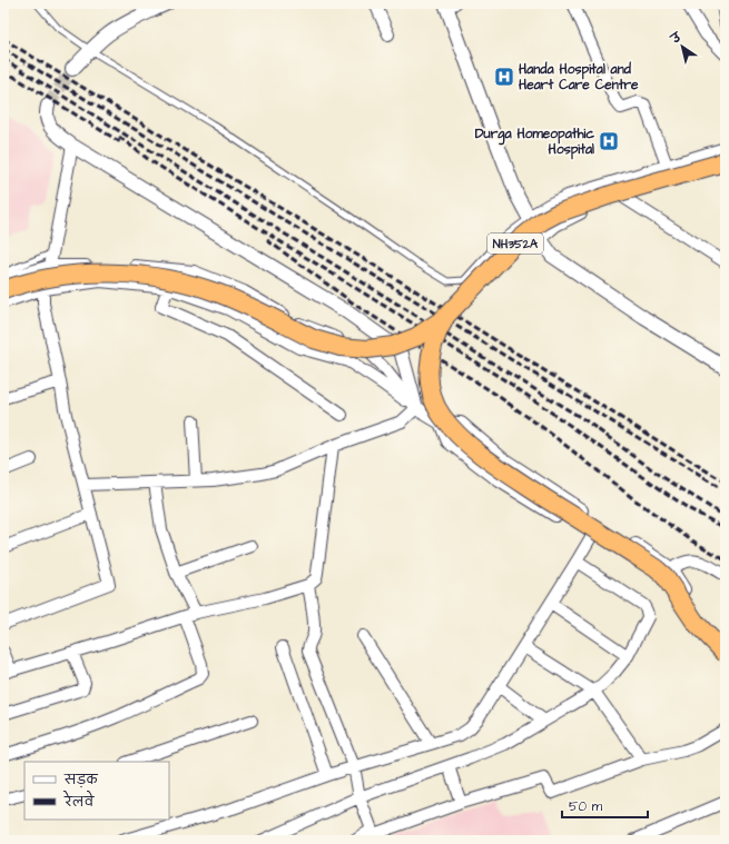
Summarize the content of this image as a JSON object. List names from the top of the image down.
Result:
{
  "streets": {
    "highway": ["NH352A"]
  },
  "places": {
    "hospital": ["Handa Hospital and Heart Care Centre", "Durga Homeopathic Hospital"]
  },
  "legend": ["सड़क", "रेलवे"],
  "scale_bar": "50 m",
  "north": "top left"
}
